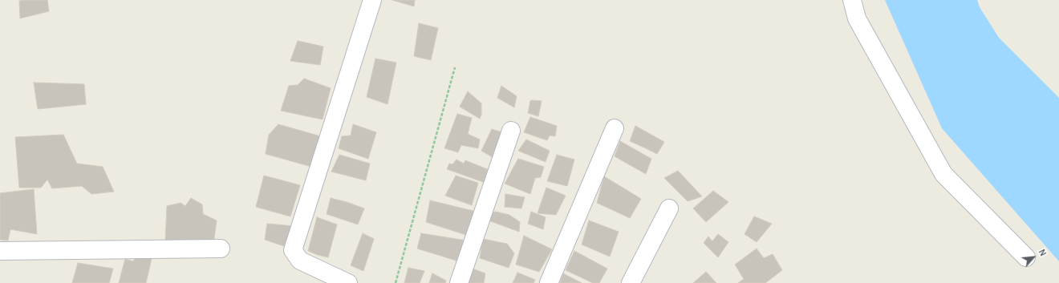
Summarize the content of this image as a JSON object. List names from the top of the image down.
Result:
{
  "north": "top right"
}
